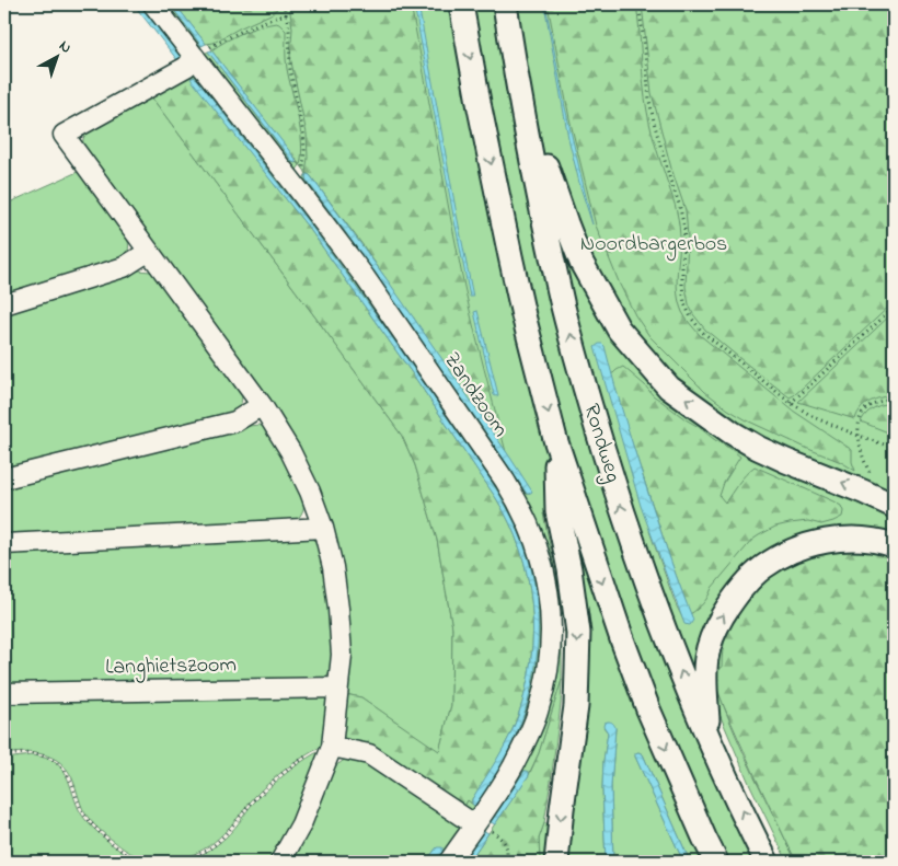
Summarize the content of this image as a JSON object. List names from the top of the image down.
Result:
{
  "streets": {
    "main road": ["Rondweg"],
    "street": ["Zandzoom", "Langhietszoom"]
  },
  "parks": ["Noordbargerbos"],
  "north": "top right"
}
